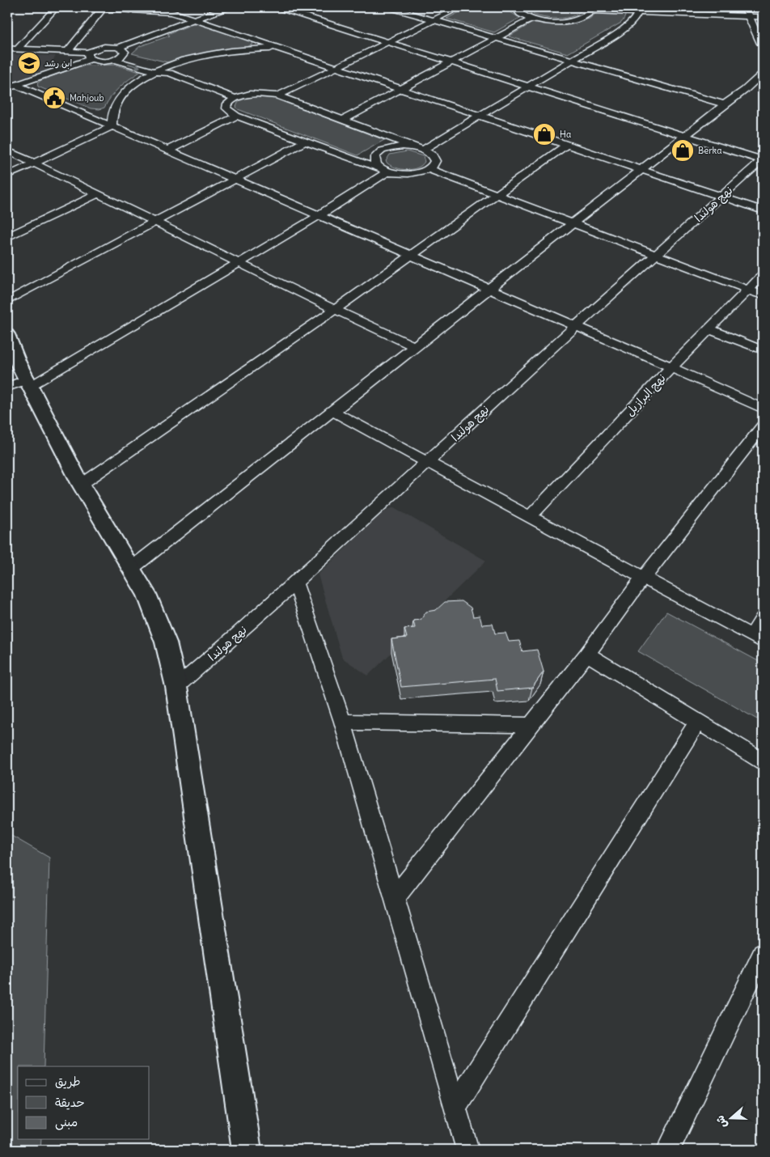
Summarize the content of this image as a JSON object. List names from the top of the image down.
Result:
{
  "streets": {
    "street": ["نهج هولندا", "نهج البرازيل"]
  },
  "places": {
    "school or university": ["ابن رشد"],
    "public building": ["Mahjoub"],
    "shop": ["Ha", "Berka"]
  },
  "legend": ["طريق", "حديقة", "مبنى"],
  "north": "left"
}
